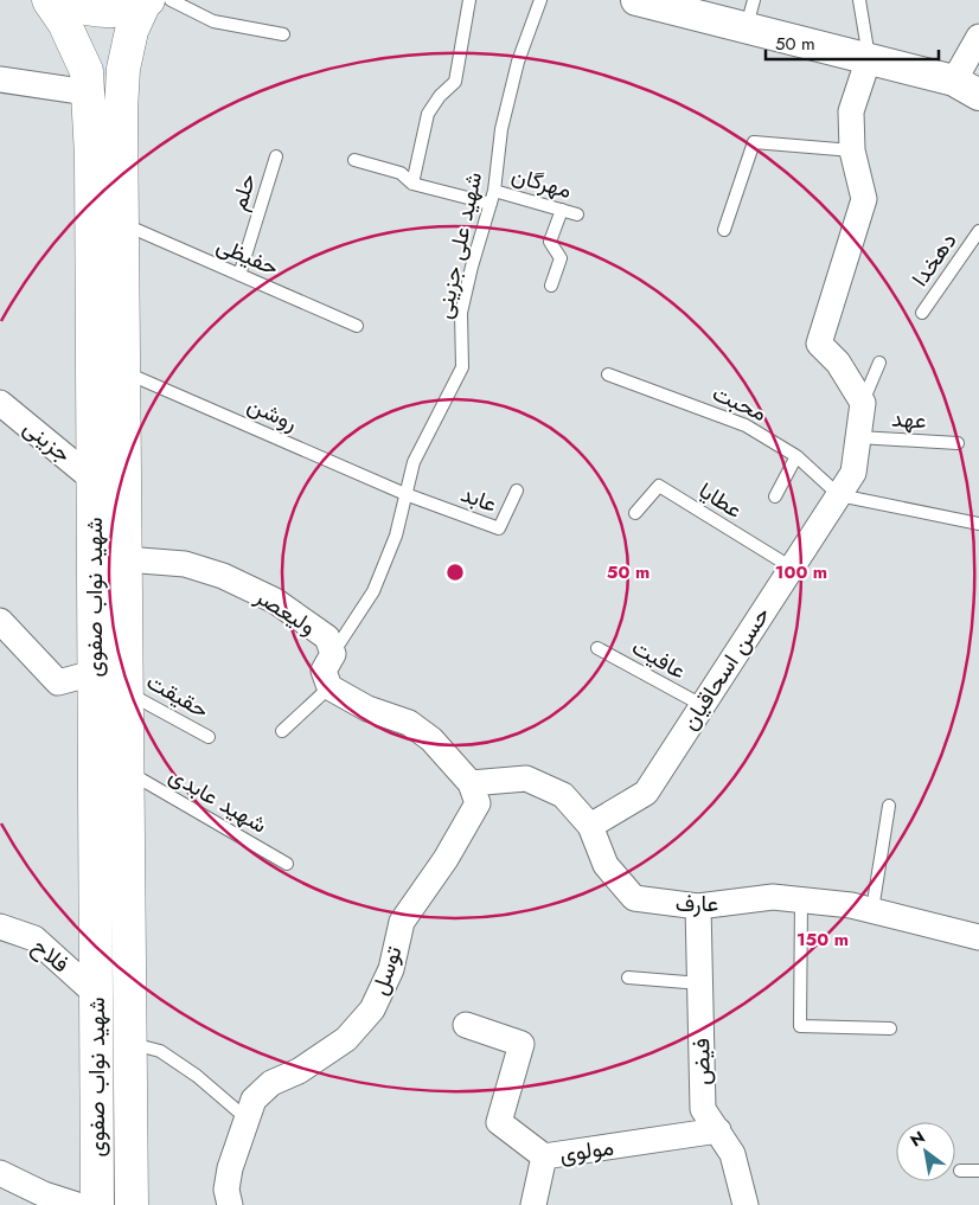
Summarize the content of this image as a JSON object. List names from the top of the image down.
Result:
{
  "streets": {
    "main road": ["شهید نواب صفوی"],
    "street": [
      "جزینی",
      "ولیعصر",
      "حسن اسحاقیان",
      "عارف",
      "فلاح",
      "توسل",
      "فیض",
      "مولوی"
    ],
    "lane": [
      "مهرگان",
      "حلم",
      "شهید علی جزینی",
      "حفیظی",
      "دهخدا",
      "محبت",
      "روشن",
      "عهد",
      "عابد",
      "عطایا",
      "عافیت",
      "حقیقت",
      "شهید عابدی"
    ]
  },
  "crossings": [
    ["مهرگان", "شهید علی جزینی"],
    ["حلم", "حفیظی"],
    ["شهید علی جزینی", "روشن"],
    ["شهید علی جزینی", "عابد"],
    ["شهید علی جزینی", "ولیعصر"],
    ["حفیظی", "شهید نواب صفوی"],
    ["محبت", "حسن اسحاقیان"],
    ["روشن", "عابد"],
    ["روشن", "شهید نواب صفوی"],
    ["عهد", "حسن اسحاقیان"],
    ["جزینی", "شهید نواب صفوی"],
    ["عطایا", "حسن اسحاقیان"],
    ["شهید نواب صفوی", "ولیعصر"],
    ["شهید نواب صفوی", "حقیقت"],
    ["شهید نواب صفوی", "شهید عابدی"],
    ["شهید نواب صفوی", "فلاح"],
    ["عافیت", "حسن اسحاقیان"],
    ["حسن اسحاقیان", "عارف"],
    ["عارف", "توسل"],
    ["عارف", "فیض"],
    ["فیض", "مولوی"]
  ],
  "scale_bar": "50 m",
  "north": "top left",
  "rings": ["50 m", "100 m", "150 m"]
}
